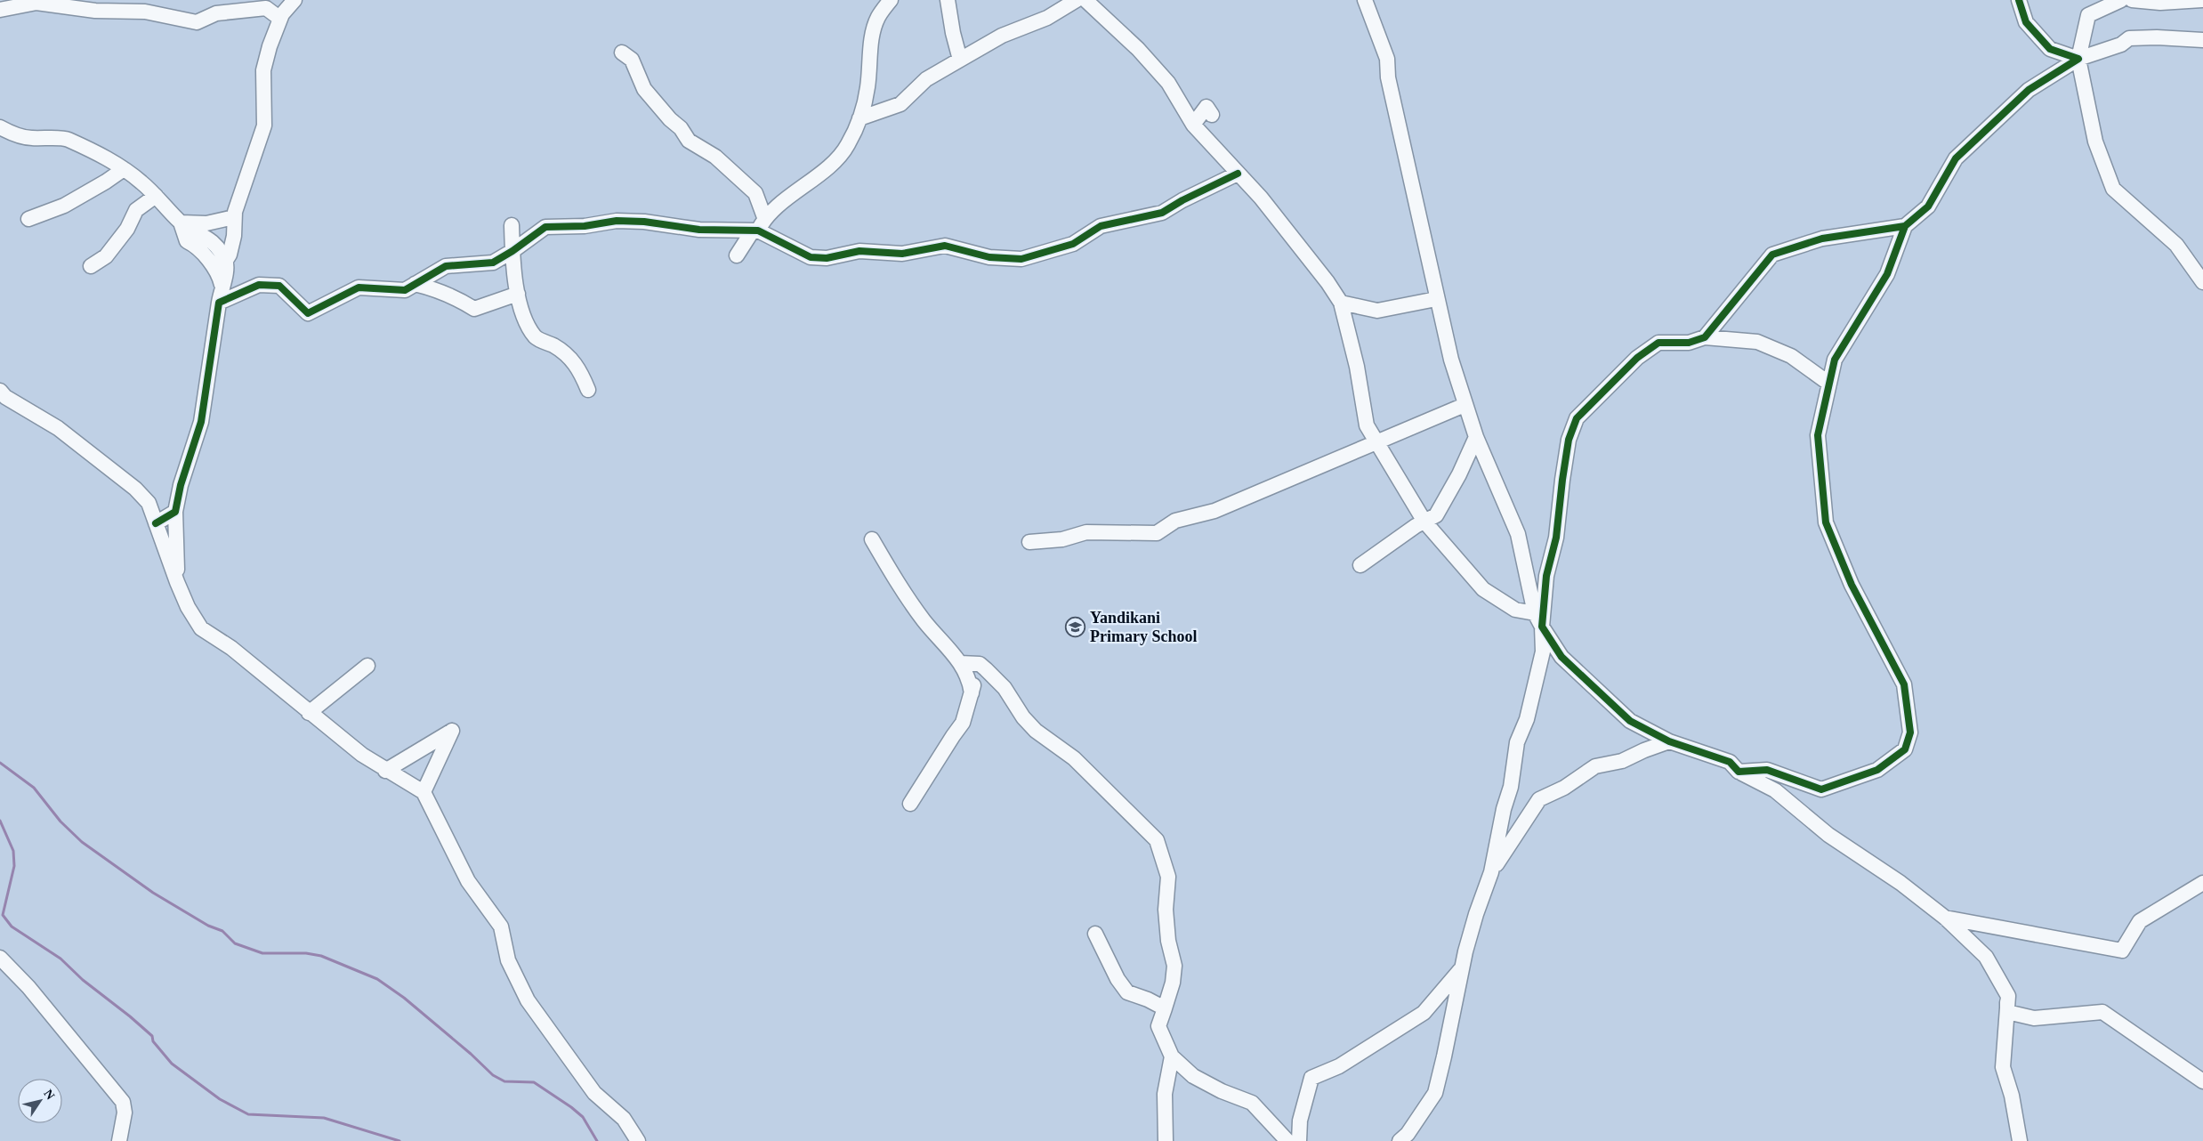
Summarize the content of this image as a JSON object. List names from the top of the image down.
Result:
{
  "places": {
    "school or university": ["Yandikani Primary School"]
  },
  "north": "top right"
}
